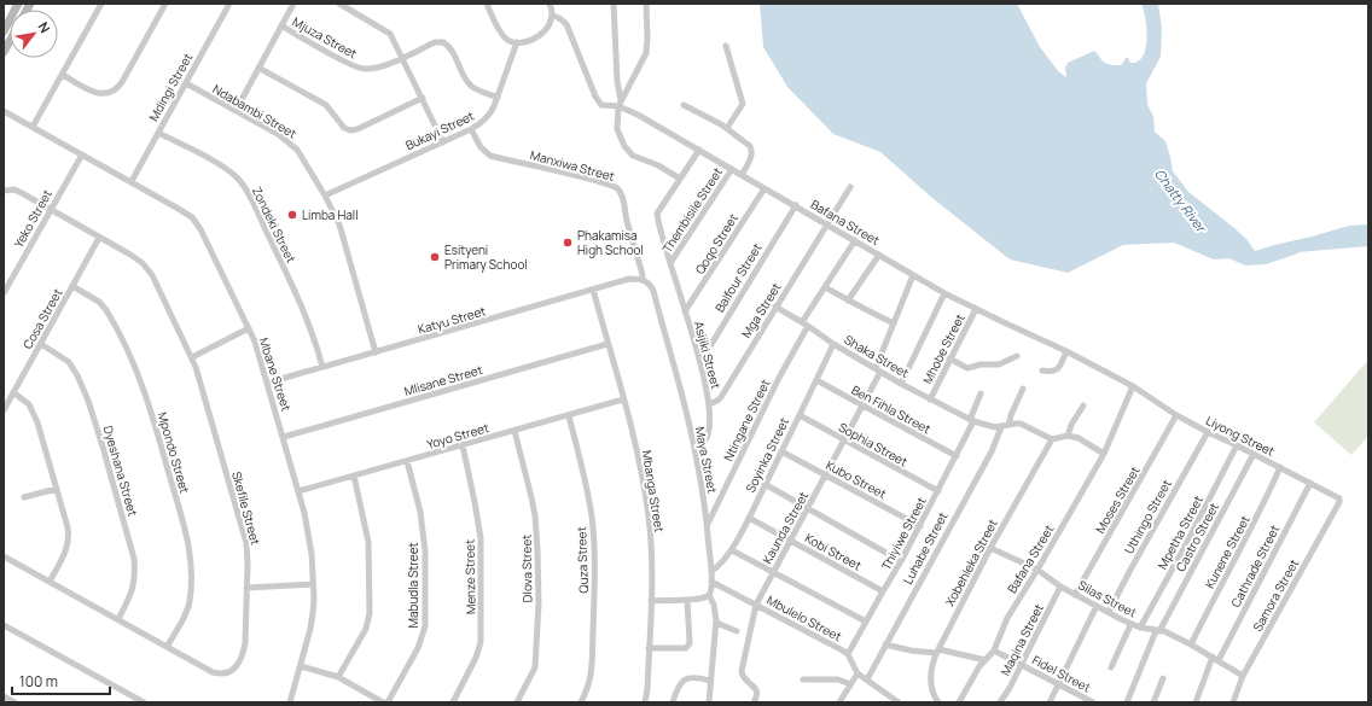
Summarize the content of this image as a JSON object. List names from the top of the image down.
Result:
{
  "streets": {
    "street": [
      "Mjuza Street",
      "Mdingi Street",
      "Ndabambi Street",
      "Bukayi Street",
      "Manxiwa Street",
      "Thembisile Street",
      "Yeko Street",
      "Bafana Street",
      "Zondeki Street",
      "Qoqo Street",
      "Balfour Street",
      "Mga Street",
      "Cosa Street",
      "Katyu Street",
      "Mhobe Street",
      "Asijiki Street",
      "Shaka Street",
      "Mbane Street",
      "Mlisane Street",
      "Ben Fihla Street",
      "Ntingane Street",
      "Yoyo Street",
      "Liyong Street",
      "Sophia Street",
      "Mpondo Street",
      "Soyinka Street",
      "Maya Street",
      "Dyeshana Street",
      "Kubo Street",
      "Mbanga Street",
      "Moses Street",
      "Skefile Street",
      "Uthingo Street",
      "Kaunda Street",
      "Mpetha Street",
      "Thiyiwe Street",
      "Castro Street",
      "Luhabe Street",
      "Kobi Street",
      "Kunene Street",
      "Quza Street",
      "Xobehleka Street",
      "Cathrade Street",
      "Dlova Street",
      "Menze Street",
      "Mabudla Street",
      "Samora Street",
      "Silas Street",
      "Mbulelo Street",
      "Maqina Street",
      "Fidel Street"
    ]
  },
  "crossings": [
    ["Mjuza Street", "Bukayi Street"],
    ["Mdingi Street", "Ndabambi Street"],
    ["Mdingi Street", "Zondeki Street"],
    ["Mdingi Street", "Mbane Street"],
    ["Ndabambi Street", "Bukayi Street"],
    ["Ndabambi Street", "Katyu Street"],
    ["Bukayi Street", "Manxiwa Street"],
    ["Manxiwa Street", "Katyu Street"],
    ["Manxiwa Street", "Maya Street"],
    ["Thembisile Street", "Bafana Street"],
    ["Thembisile Street", "Asijiki Street"],
    ["Yeko Street", "Mbane Street"],
    ["Yeko Street", "Skefile Street"],
    ["Bafana Street", "Qoqo Street"],
    ["Bafana Street", "Balfour Street"],
    ["Bafana Street", "Mga Street"],
    ["Bafana Street", "Mhobe Street"],
    ["Bafana Street", "Asijiki Street"],
    ["Bafana Street", "Ntingane Street"],
    ["Bafana Street", "Liyong Street"],
    ["Bafana Street", "Kaunda Street"],
    ["Bafana Street", "Silas Street"],
    ["Bafana Street", "Fidel Street"],
    ["Zondeki Street", "Katyu Street"],
    ["Qoqo Street", "Asijiki Street"],
    ["Balfour Street", "Asijiki Street"],
    ["Mga Street", "Asijiki Street"],
    ["Mga Street", "Shaka Street"],
    ["Cosa Street", "Mpondo Street"],
    ["Cosa Street", "Dyeshana Street"],
    ["Cosa Street", "Skefile Street"],
    ["Katyu Street", "Mbane Street"],
    ["Katyu Street", "Maya Street"],
    ["Katyu Street", "Mbanga Street"],
    ["Mhobe Street", "Shaka Street"],
    ["Asijiki Street", "Maya Street"],
    ["Shaka Street", "Ntingane Street"],
    ["Shaka Street", "Soyinka Street"],
    ["Shaka Street", "Kaunda Street"],
    ["Shaka Street", "Thiyiwe Street"],
    ["Shaka Street", "Luhabe Street"],
    ["Shaka Street", "Xobehleka Street"],
    ["Mbane Street", "Mlisane Street"],
    ["Mbane Street", "Yoyo Street"],
    ["Mlisane Street", "Mbanga Street"],
    ["Ben Fihla Street", "Soyinka Street"],
    ["Ben Fihla Street", "Kaunda Street"],
    ["Ben Fihla Street", "Thiyiwe Street"],
    ["Ntingane Street", "Maya Street"],
    ["Yoyo Street", "Mbanga Street"],
    ["Yoyo Street", "Quza Street"],
    ["Yoyo Street", "Dlova Street"],
    ["Yoyo Street", "Menze Street"],
    ["Yoyo Street", "Mabudla Street"],
    ["Liyong Street", "Moses Street"],
    ["Liyong Street", "Uthingo Street"],
    ["Liyong Street", "Mpetha Street"],
    ["Liyong Street", "Castro Street"],
    ["Liyong Street", "Kunene Street"],
    ["Liyong Street", "Cathrade Street"],
    ["Liyong Street", "Samora Street"],
    ["Sophia Street", "Soyinka Street"],
    ["Sophia Street", "Kaunda Street"],
    ["Sophia Street", "Thiyiwe Street"],
    ["Mpondo Street", "Skefile Street"],
    ["Soyinka Street", "Maya Street"],
    ["Soyinka Street", "Kubo Street"],
    ["Soyinka Street", "Kobi Street"],
    ["Maya Street", "Mbulelo Street"],
    ["Dyeshana Street", "Skefile Street"],
    ["Kubo Street", "Kaunda Street"],
    ["Kubo Street", "Thiyiwe Street"],
    ["Moses Street", "Silas Street"],
    ["Uthingo Street", "Silas Street"],
    ["Kaunda Street", "Kobi Street"],
    ["Kaunda Street", "Mbulelo Street"],
    ["Mpetha Street", "Silas Street"],
    ["Thiyiwe Street", "Kobi Street"],
    ["Thiyiwe Street", "Mbulelo Street"],
    ["Castro Street", "Silas Street"],
    ["Kunene Street", "Silas Street"],
    ["Xobehleka Street", "Silas Street"],
    ["Cathrade Street", "Silas Street"],
    ["Samora Street", "Silas Street"],
    ["Silas Street", "Maqina Street"],
    ["Maqina Street", "Fidel Street"]
  ],
  "water": ["Chatty River"],
  "places": ["Limba Hall", "Phakamisa High School", "Esityeni Primary School"],
  "scale_bar": "100 m",
  "north": "top right"
}
